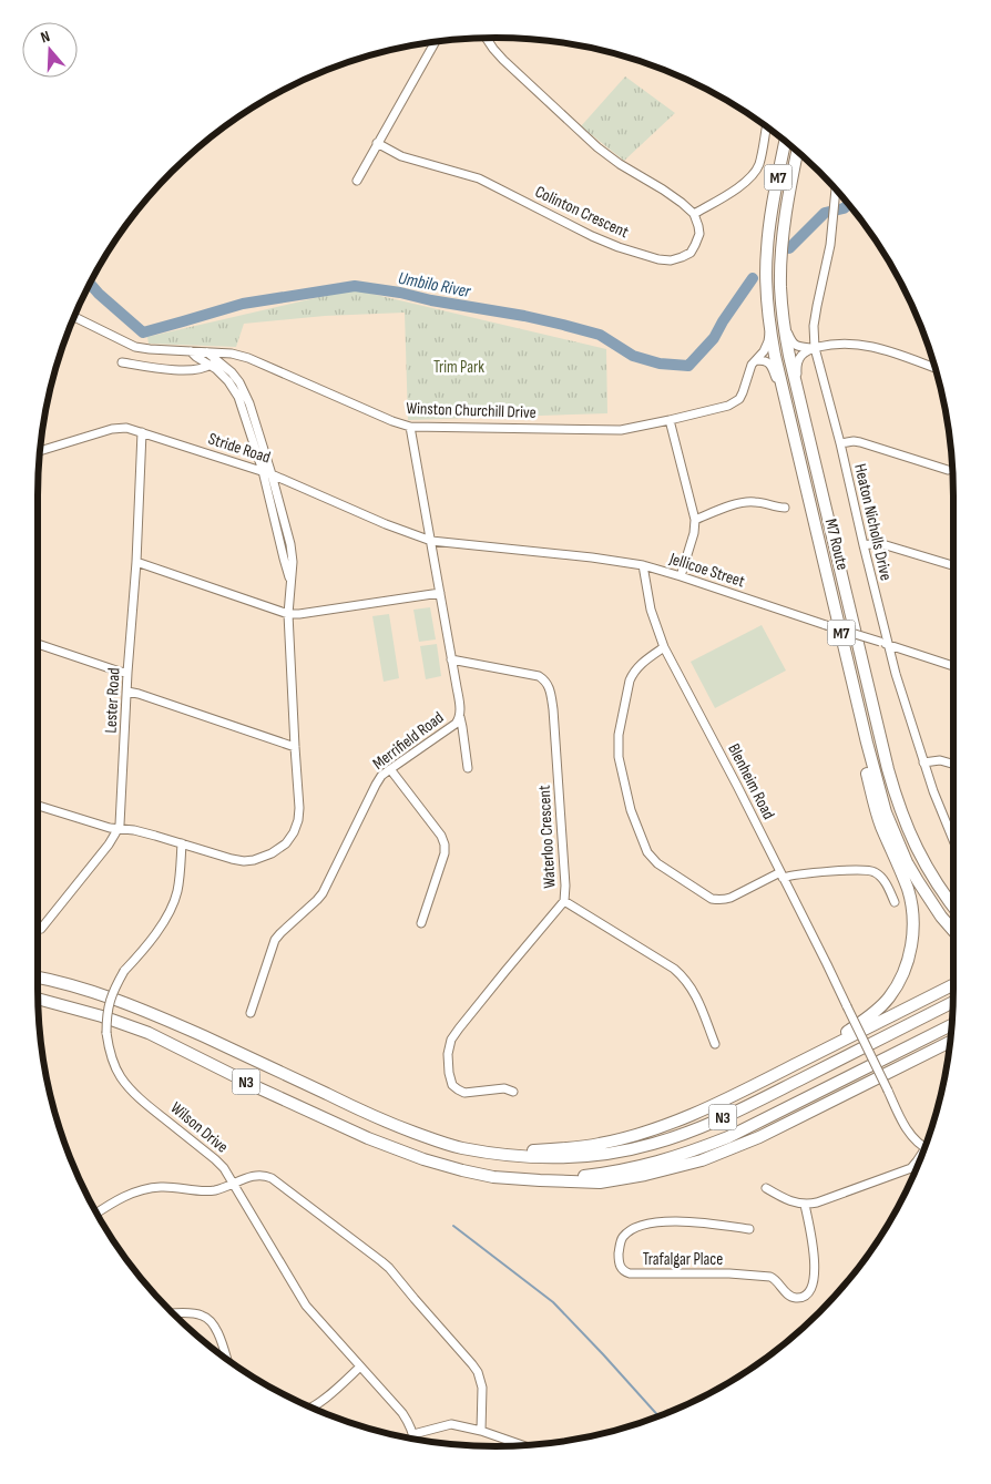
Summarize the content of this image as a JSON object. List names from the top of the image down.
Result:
{
  "streets": {
    "highway": ["M7", "M7 Route", "N3"],
    "street": [
      "Colinton Crescent",
      "Winston Churchill Drive",
      "Stride Road",
      "Heaton Nicholls Drive",
      "Jellicoe Street",
      "Lester Road",
      "Merrifield Road",
      "Blenheim Road",
      "Waterloo Crescent",
      "Wilson Drive",
      "Trafalgar Place"
    ]
  },
  "crossings": [
    ["Winston Churchill Drive", "M7 Route"],
    ["Winston Churchill Drive", "Merrifield Road"],
    ["Stride Road", "Jellicoe Street"],
    ["Stride Road", "Lester Road"],
    ["Stride Road", "Merrifield Road"],
    ["Heaton Nicholls Drive", "Jellicoe Street"],
    ["Jellicoe Street", "Merrifield Road"],
    ["Jellicoe Street", "Blenheim Road"],
    ["Merrifield Road", "Waterloo Crescent"]
  ],
  "water": ["Umbilo River"],
  "parks": ["Trim Park"],
  "north": "top"
}
